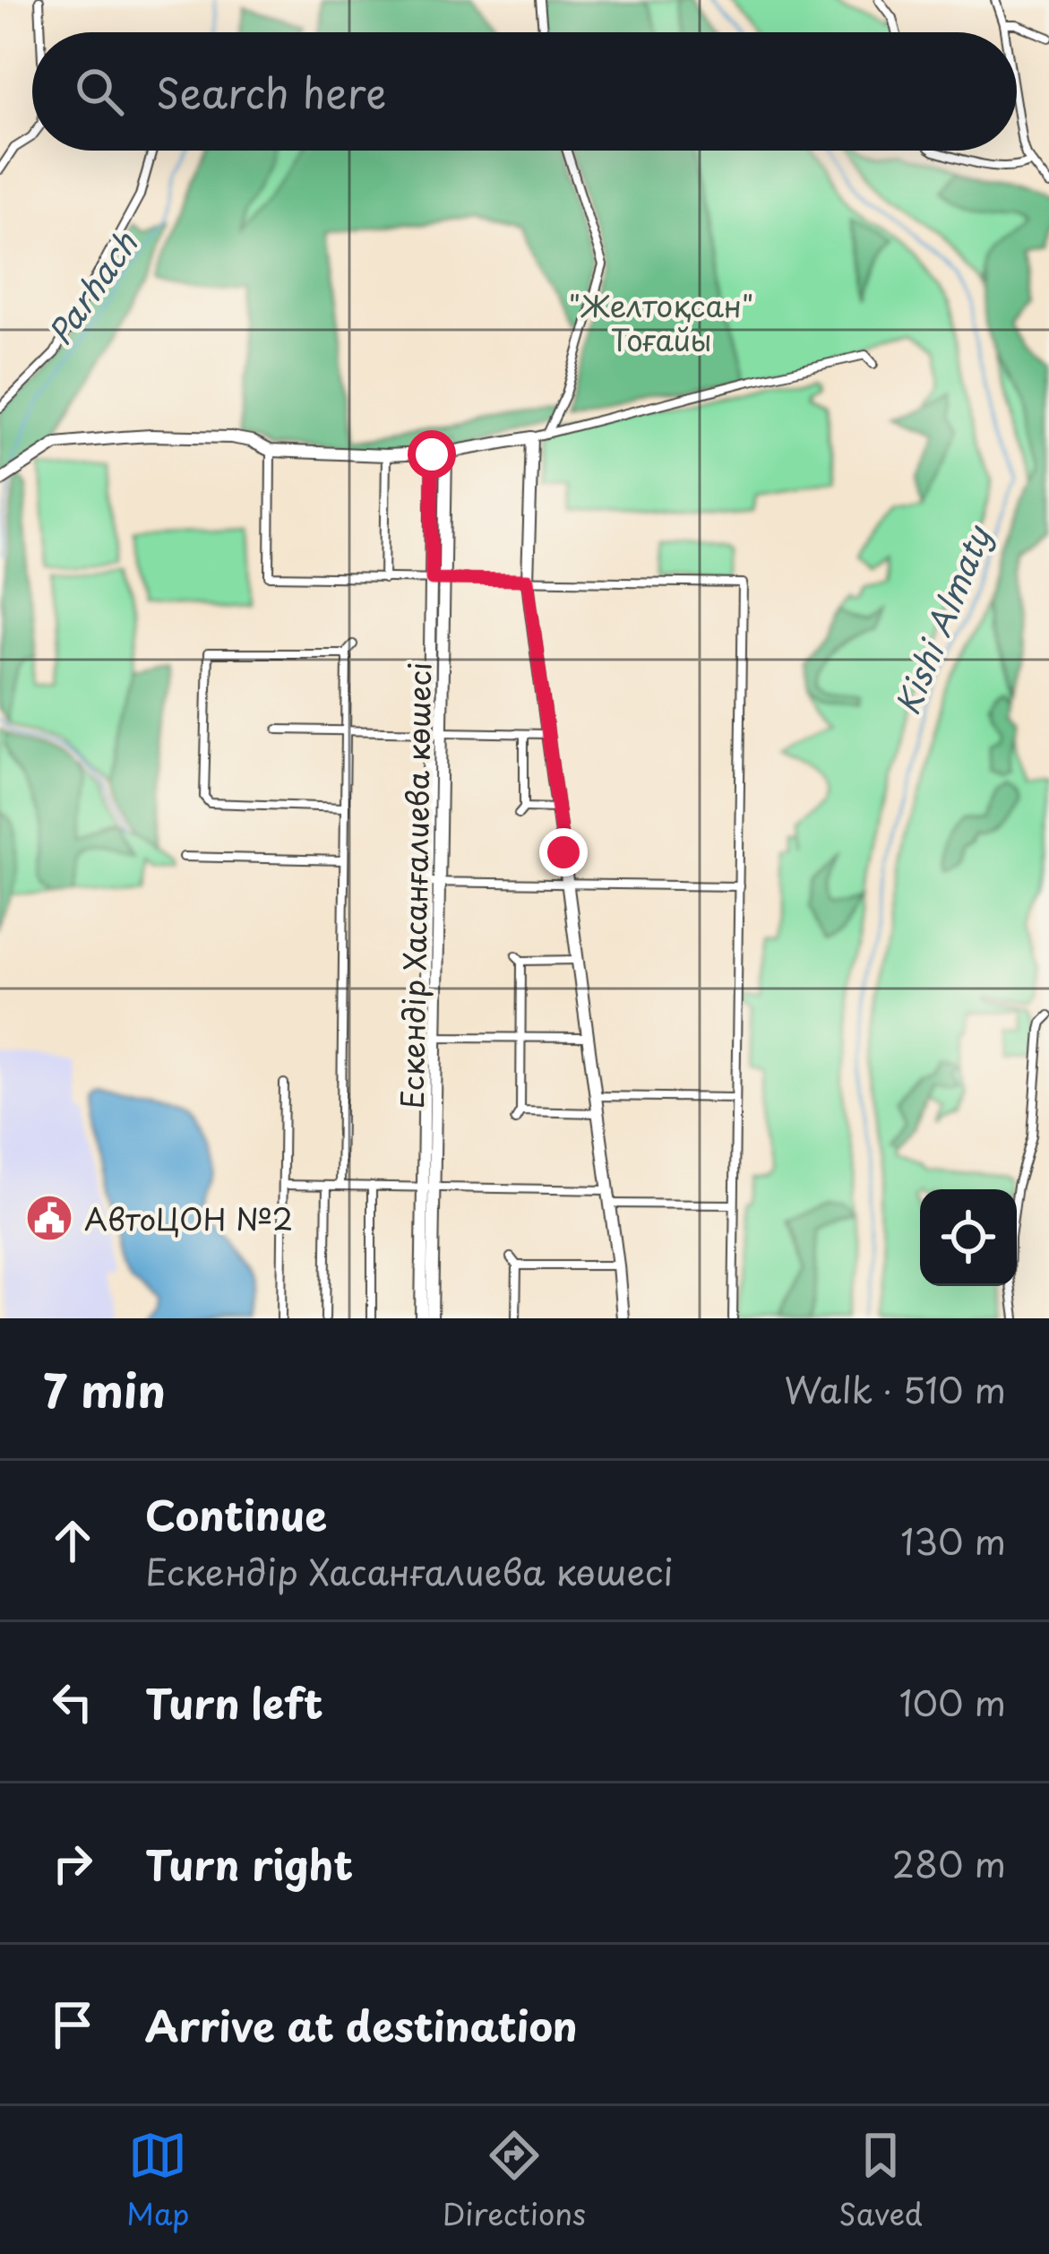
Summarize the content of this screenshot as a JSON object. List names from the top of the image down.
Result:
{
  "streets": {
    "street": ["Ескендір Хасанғалиева көшесі"]
  },
  "water": ["Parhach", "Kіshі Almaty"],
  "parks": ["\"Желтоқсан\" Тоғайы"],
  "places": {
    "public building": ["АвтоЦОН №2"]
  },
  "page": {
    "search": "Search here",
    "heading": ["7 min", "Walk · 510 m"],
    "list": [
      ["Continue", "Ескендір Хасанғалиева көшесі", "130 m"],
      ["Turn left", "100 m"],
      ["Turn right", "280 m"],
      "Arrive at destination"
    ],
    "nav": ["Map", "Directions", "Saved"]
  }
}
